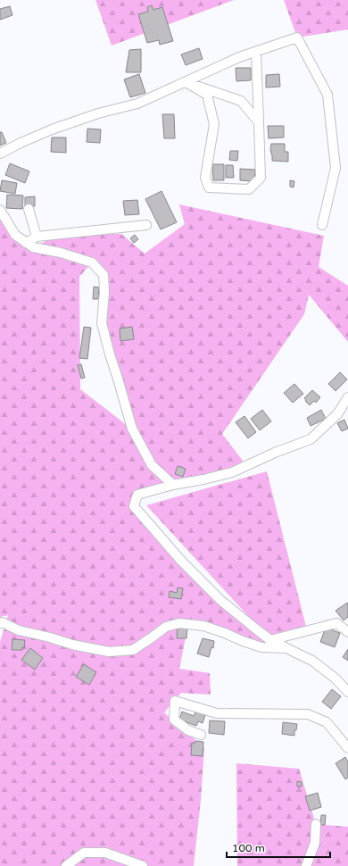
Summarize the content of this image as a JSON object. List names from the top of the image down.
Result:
{
  "scale_bar": "100 m"
}
